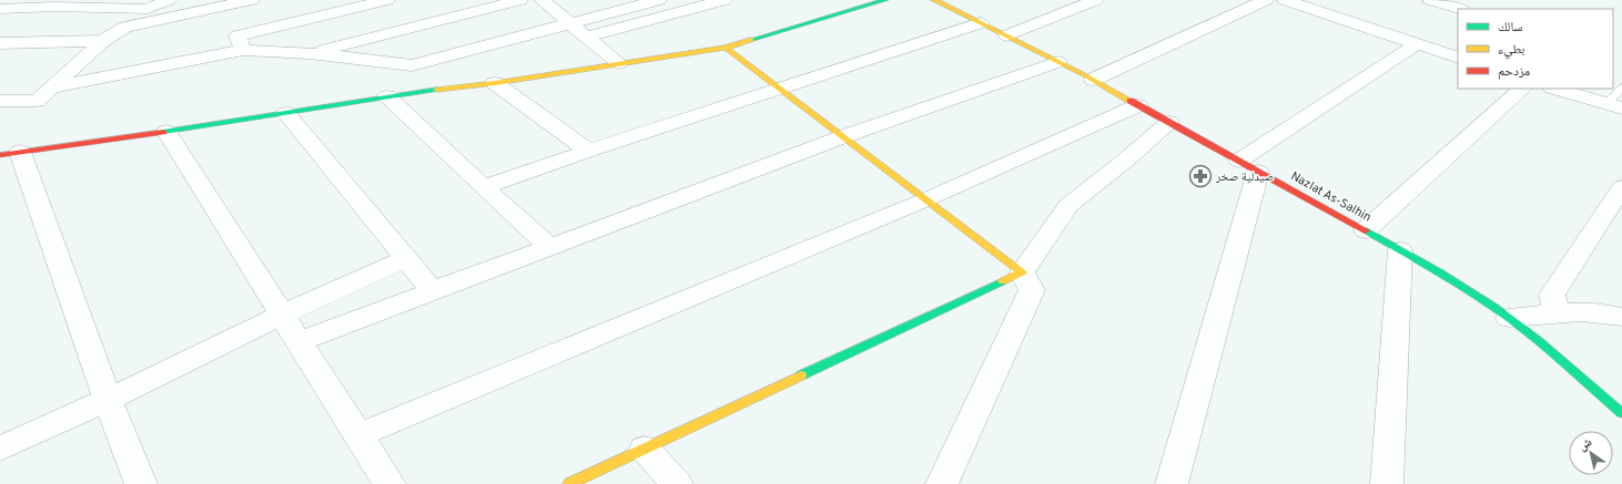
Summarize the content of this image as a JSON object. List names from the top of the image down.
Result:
{
  "streets": {
    "street": ["Nazlat As-Salhin"]
  },
  "places": {
    "pharmacy": ["صيدلية صخر"]
  },
  "legend": ["سالك", "بطيء", "مزدحم"],
  "north": "top left"
}
